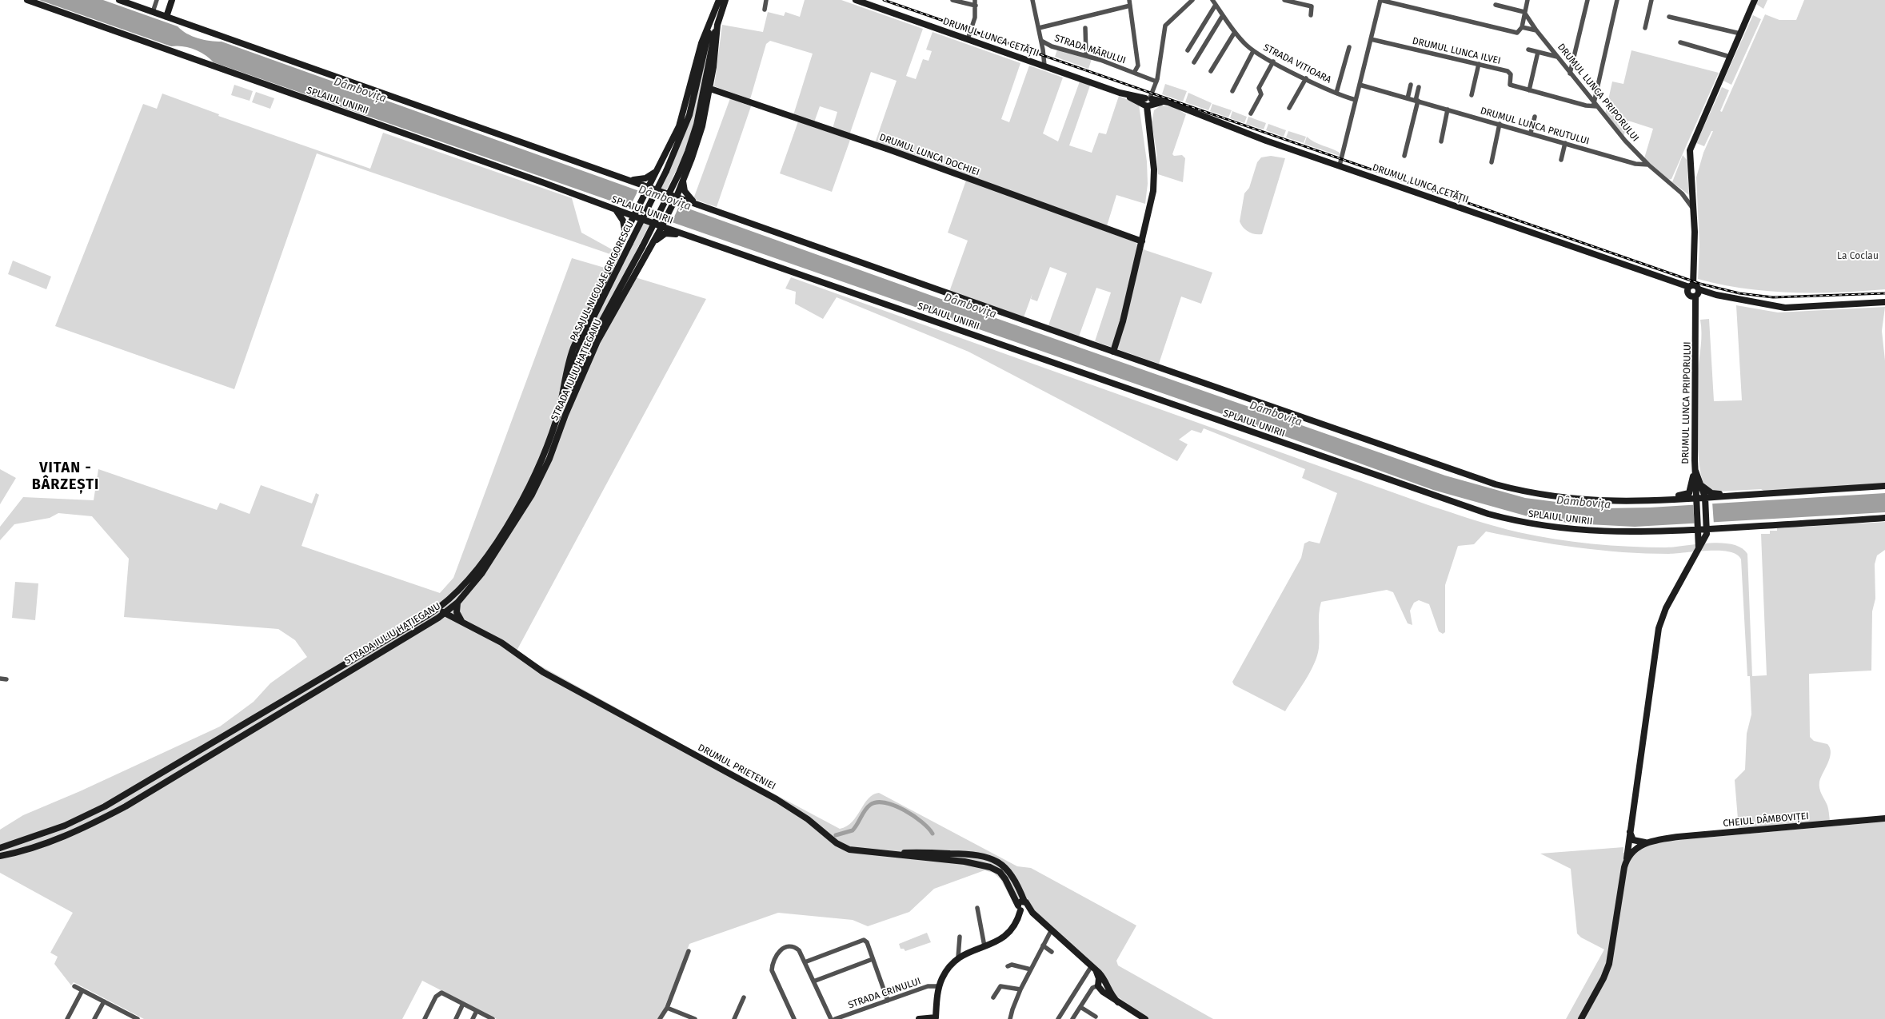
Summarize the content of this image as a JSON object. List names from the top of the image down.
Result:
{
  "streets": {
    "main road": [
      "DRUMUL LUNCA CETĂȚII",
      "DRUMUL LUNCA PRIPORULUI",
      "SPLAIUL UNIRII",
      "DRUMUL LUNCA DOCHIEI",
      "PASAJUL NICOLAE GRIGORESCU",
      "STRADA IULIU HAȚIEGANU",
      "DRUMUL PRIETENIEI",
      "CHEIUL DÂMBOVIȚEI"
    ],
    "street": [
      "STRADA MĂRULUI",
      "DRUMUL LUNCA ILVEI",
      "STRADA VITIOARA",
      "DRUMUL LUNCA PRUTULUI",
      "STRADA CRINULUI"
    ]
  },
  "crossings": [
    ["DRUMUL LUNCA CETĂȚII", "STRADA MĂRULUI"],
    ["DRUMUL LUNCA CETĂȚII", "DRUMUL LUNCA PRIPORULUI"],
    ["DRUMUL LUNCA ILVEI", "DRUMUL LUNCA PRIPORULUI"],
    ["DRUMUL LUNCA PRIPORULUI", "DRUMUL LUNCA PRUTULUI"],
    ["SPLAIUL UNIRII", "STRADA IULIU HAȚIEGANU"],
    ["DRUMUL LUNCA DOCHIEI", "STRADA IULIU HAȚIEGANU"],
    ["PASAJUL NICOLAE GRIGORESCU", "STRADA IULIU HAȚIEGANU"],
    ["STRADA IULIU HAȚIEGANU", "DRUMUL PRIETENIEI"]
  ],
  "districts": ["VITAN - BÂRZEȘTI"],
  "water": ["Dâmbovița"],
  "parks": ["La Coclau"]
}
